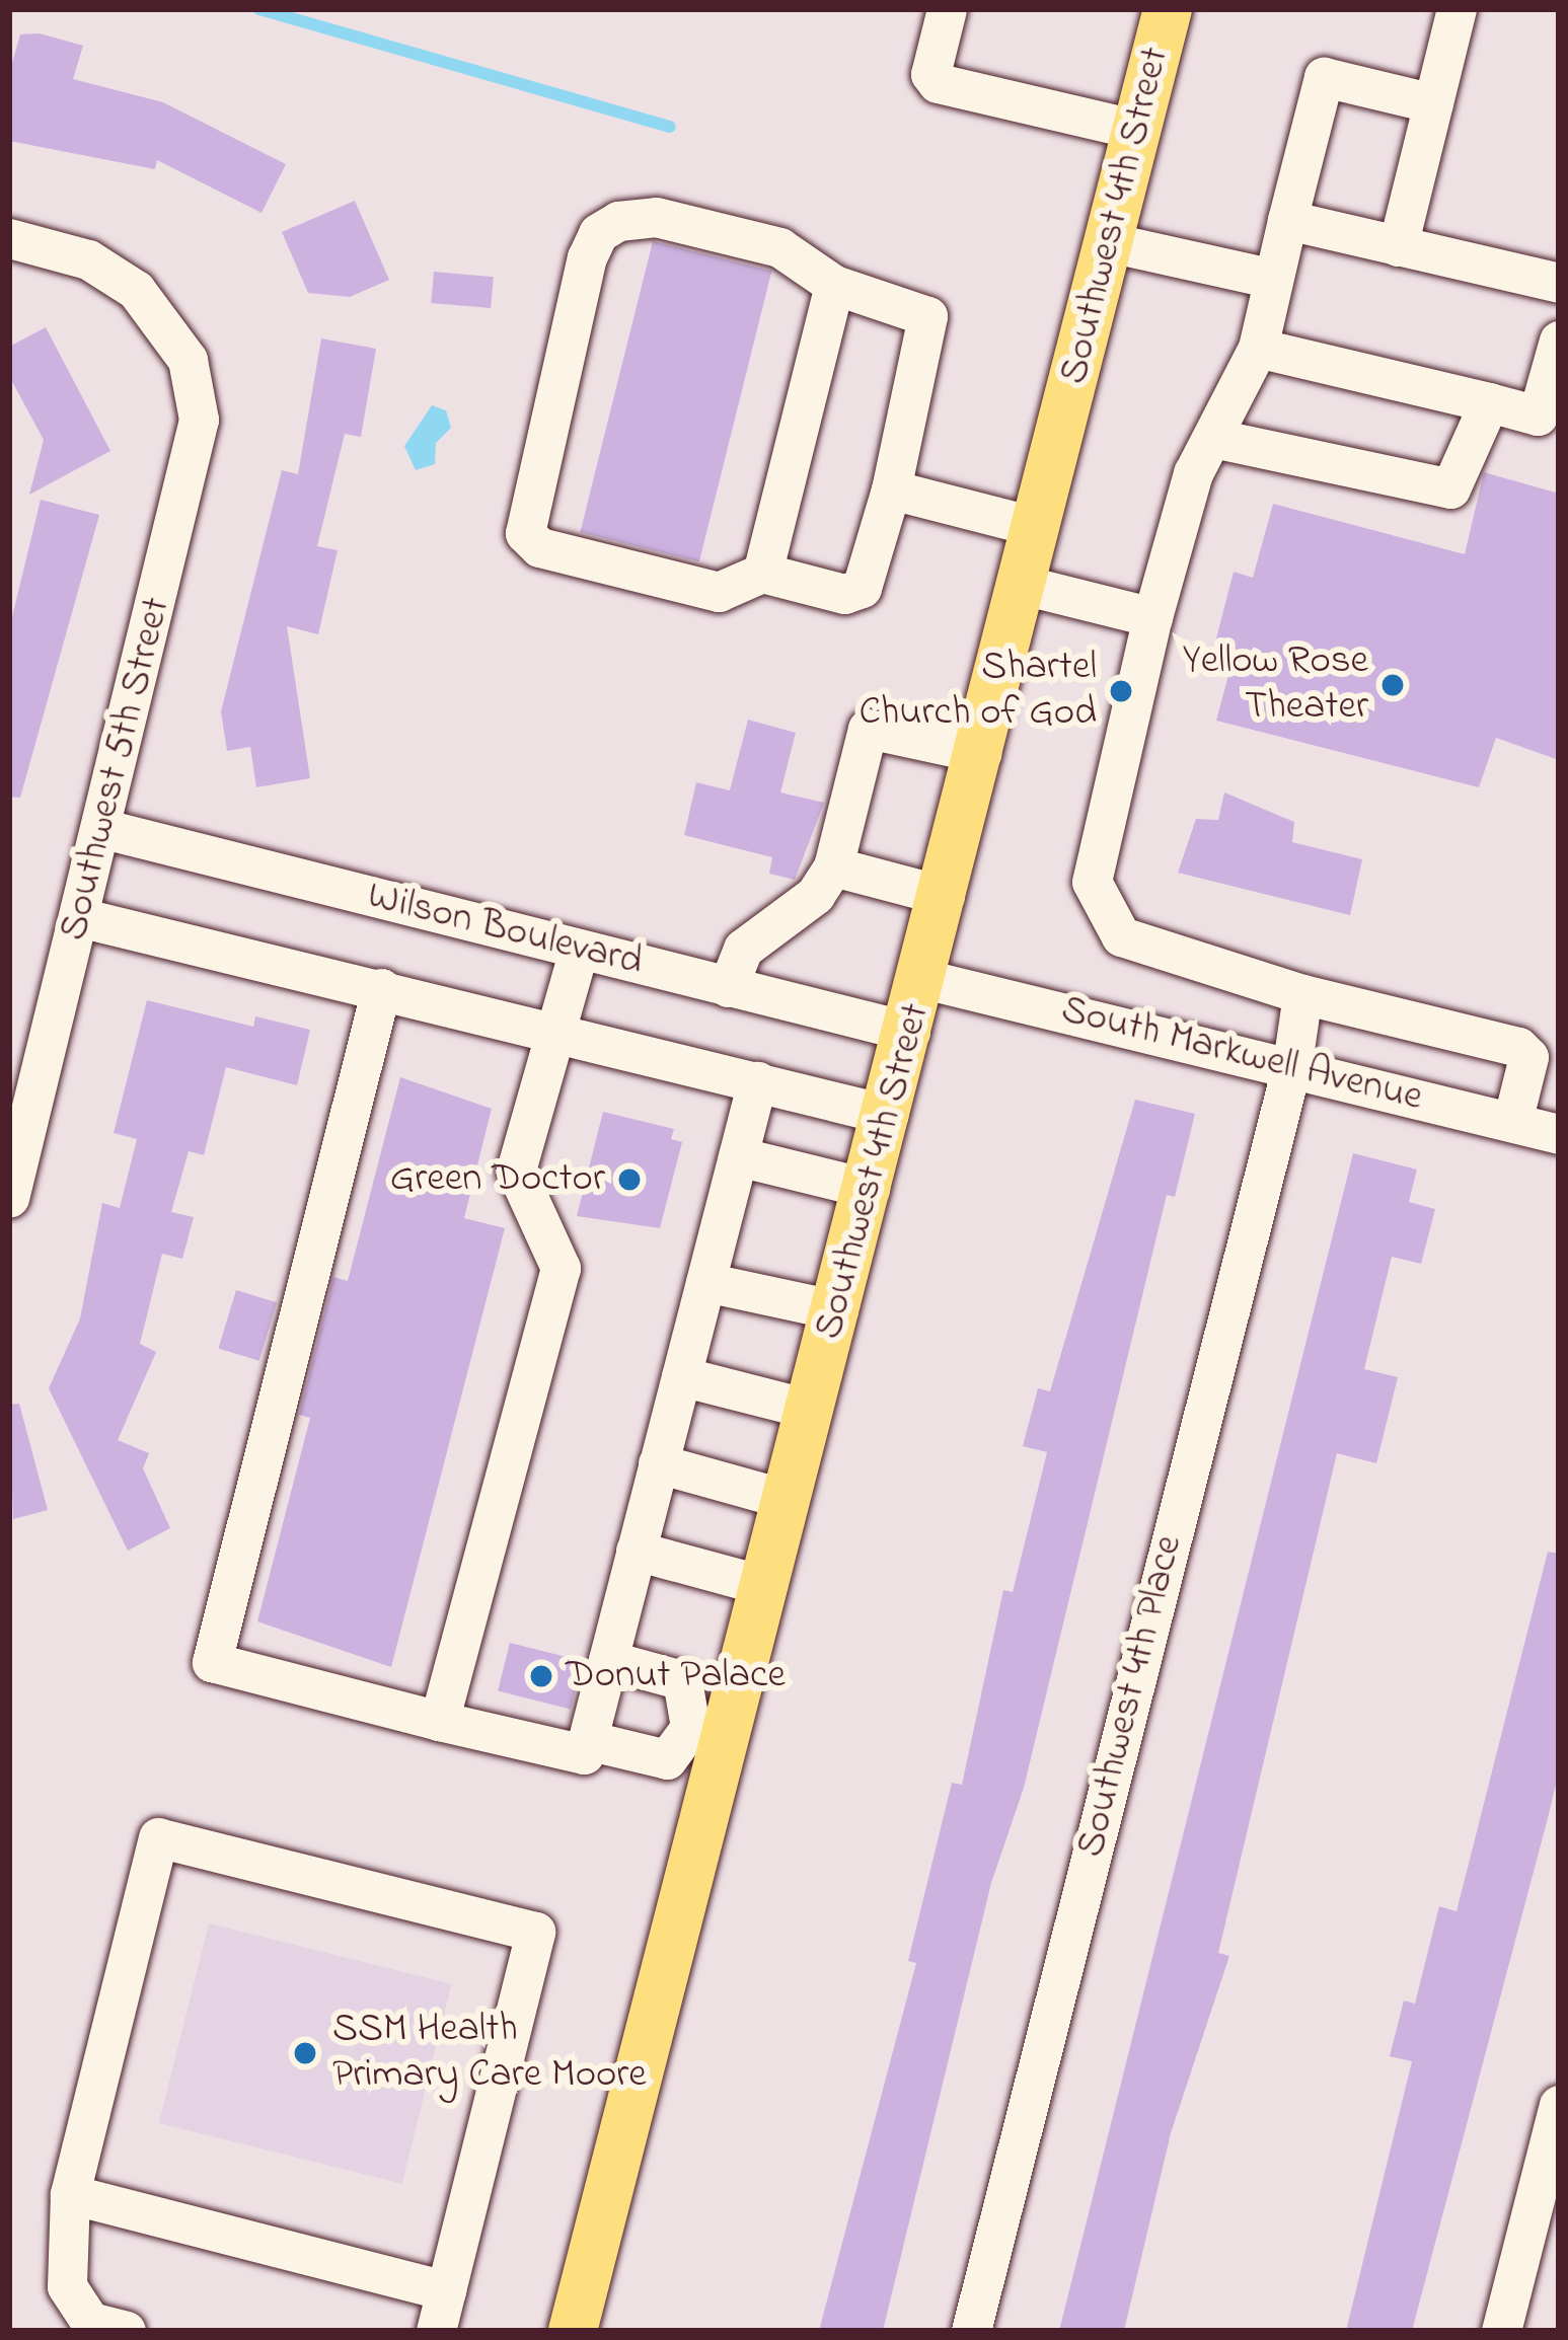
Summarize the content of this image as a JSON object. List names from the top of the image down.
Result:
{
  "streets": {
    "main road": ["Southwest 4th Street"],
    "street": [
      "Southwest 5th Street",
      "Wilson Boulevard",
      "South Markwell Avenue",
      "Southwest 4th Place"
    ]
  },
  "crossings": [
    ["Southwest 4th Street", "Wilson Boulevard"],
    ["Southwest 4th Street", "South Markwell Avenue"],
    ["Southwest 5th Street", "Wilson Boulevard"],
    ["South Markwell Avenue", "Southwest 4th Place"]
  ],
  "places": [
    "Yellow Rose Theater",
    "Shartel Church of God",
    "Green Doctor",
    "Donut Palace",
    "SSM Health Primary Care Moore"
  ]
}
